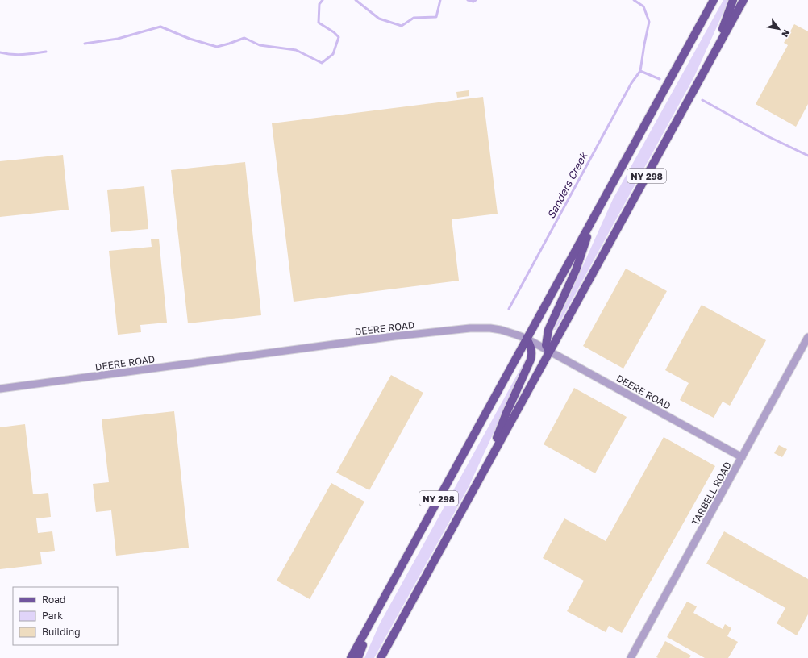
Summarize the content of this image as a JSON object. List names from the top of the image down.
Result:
{
  "streets": {
    "main road": ["NY 298"],
    "street": ["DEERE ROAD", "TARBELL ROAD"]
  },
  "crossings": [
    ["NY 298", "DEERE ROAD"],
    ["DEERE ROAD", "TARBELL ROAD"]
  ],
  "water": ["Sanders Creek"],
  "legend": ["Road", "Park", "Building"],
  "north": "bottom right"
}
